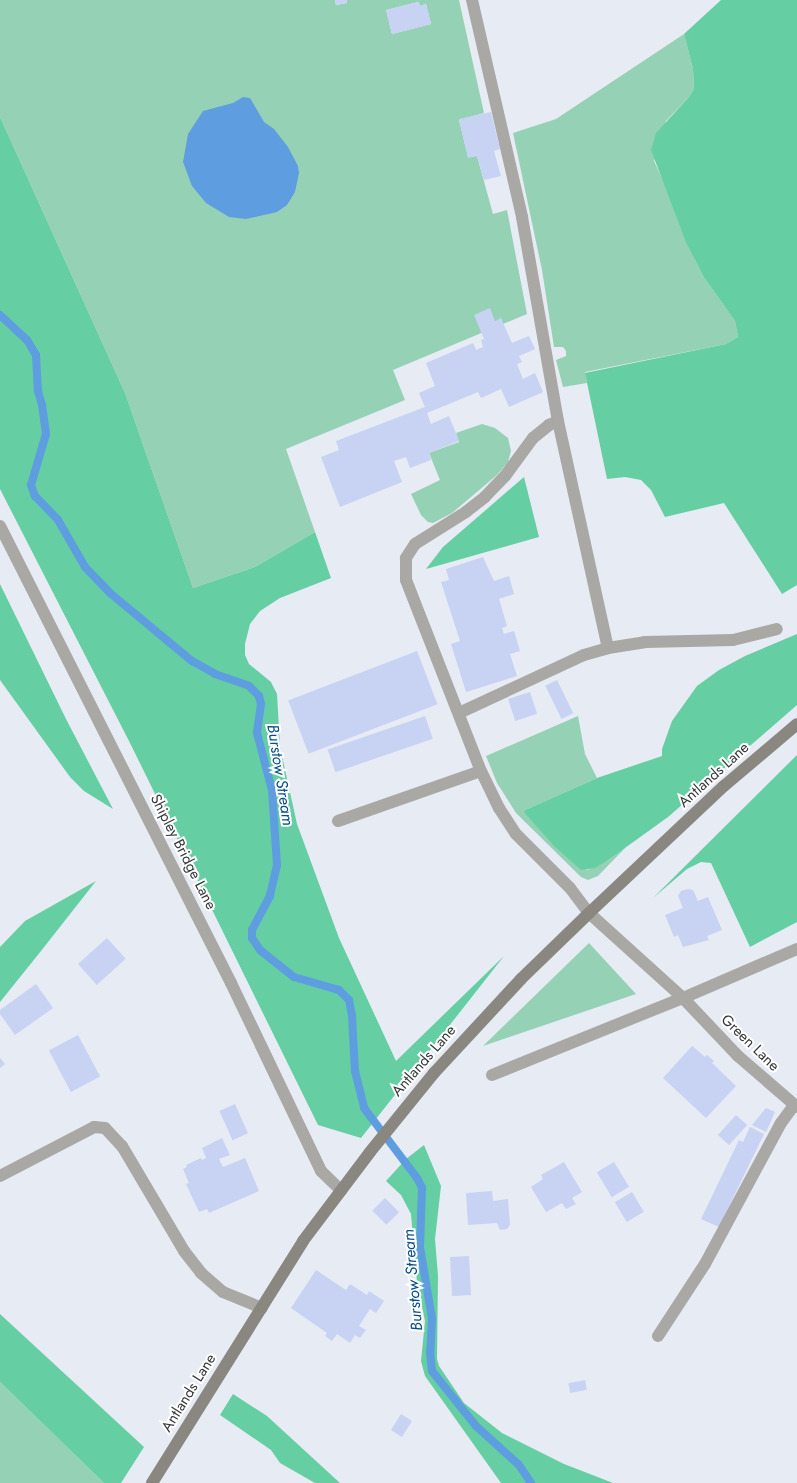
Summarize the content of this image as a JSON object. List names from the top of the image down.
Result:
{
  "streets": {
    "main road": ["Antlands Lane"],
    "street": ["Shipley Bridge Lane", "Green Lane"]
  },
  "crossings": [
    ["Antlands Lane", "Shipley Bridge Lane"],
    ["Antlands Lane", "Green Lane"]
  ],
  "water": ["Burstow Stream"]
}
